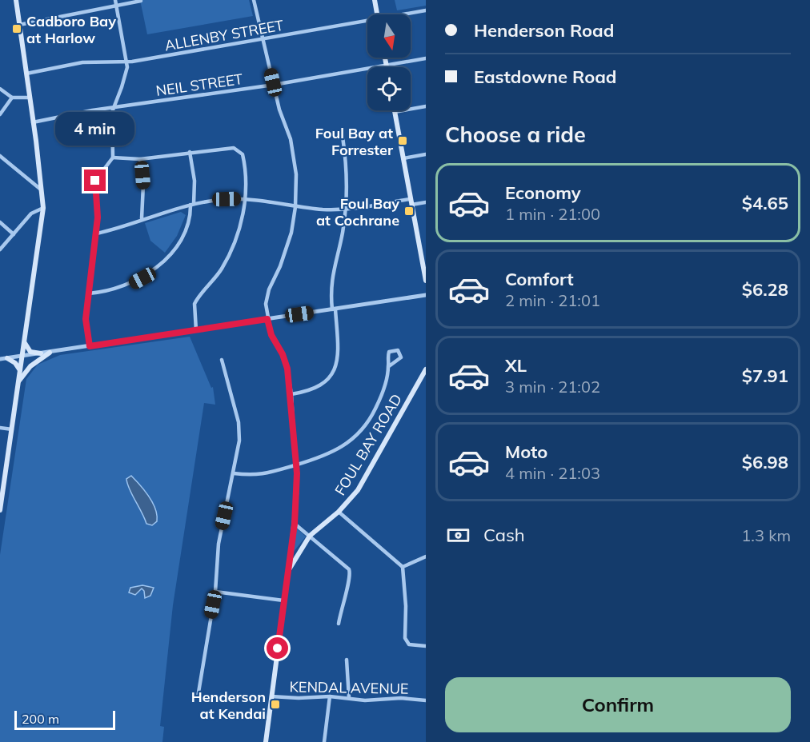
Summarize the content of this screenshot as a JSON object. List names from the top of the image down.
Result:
{
  "streets": {
    "main road": ["FOUL BAY ROAD"],
    "street": ["ALLENBY STREET", "NEIL STREET", "KENDAL AVENUE"]
  },
  "places": {
    "transit": [
      "Cadboro Bay at Harlow",
      "Foul Bay at Forrester",
      "Foul Bay at Cochrane",
      "Henderson at Kendai"
    ]
  },
  "scale_bar": "200 m",
  "north": "bottom",
  "page": {
    "banner": ["Henderson Road", "Eastdowne Road"],
    "heading": "Choose a ride",
    "bubble": "4 min",
    "list": [
      {
        "name": "Economy",
        "note": "1 min · 21:00",
        "value": "$4.65"
      },
      {
        "name": "Comfort",
        "note": "2 min · 21:01",
        "value": "$6.28"
      },
      {
        "name": "XL",
        "note": "3 min · 21:02",
        "value": "$7.91"
      },
      {
        "name": "Moto",
        "note": "4 min · 21:03",
        "value": "$6.98"
      }
    ],
    "pay": ["Cash", "1.3 km"],
    "buttons": "Confirm",
    "scale": "200 m"
  }
}
